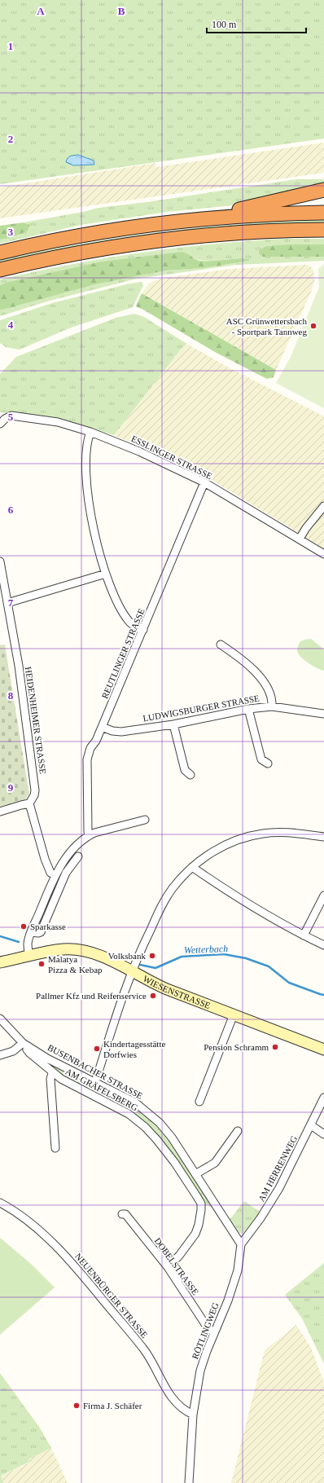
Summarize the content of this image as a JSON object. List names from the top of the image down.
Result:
{
  "streets": {
    "main road": ["WIESENSTRASSE"],
    "street": [
      "ESSLINGER STRASSE",
      "REUTLINGER STRASSE",
      "LUDWIGSBURGER STRASSE",
      "HEIDENHEIMER STRASSE",
      "BUSENBACHER STRASSE",
      "AM GRÄFELSBERG",
      "AM HERRENWEG",
      "DOBELSTRASSE",
      "NEUENBÜRGER STRASSE",
      "RÖTLINGWEG"
    ]
  },
  "crossings": [
    ["ESSLINGER STRASSE", "REUTLINGER STRASSE"],
    ["REUTLINGER STRASSE", "LUDWIGSBURGER STRASSE"],
    ["BUSENBACHER STRASSE", "AM GRÄFELSBERG"],
    ["BUSENBACHER STRASSE", "AM HERRENWEG"],
    ["BUSENBACHER STRASSE", "RÖTLINGWEG"],
    ["AM GRÄFELSBERG", "DOBELSTRASSE"],
    ["AM HERRENWEG", "RÖTLINGWEG"],
    ["DOBELSTRASSE", "RÖTLINGWEG"],
    ["NEUENBÜRGER STRASSE", "RÖTLINGWEG"]
  ],
  "water": ["Wetterbach"],
  "places": [
    "ASC Grünwettersbach - Sportpark Tannweg",
    "Sparkasse",
    "Volksbank",
    "Malatya Pizza & Kebap",
    "Pallmer Kfz und Reifenservice",
    "Pension Schramm",
    "Kindertagesstätte Dorfwies",
    "Firma J. Schäfer"
  ],
  "scale_bar": "100 m",
  "grid": {
    "columns": ["A", "B"],
    "rows": [
      "1",
      "2",
      "3",
      "4",
      "5",
      "6",
      "7",
      "8",
      "9"
    ]
  }
}
